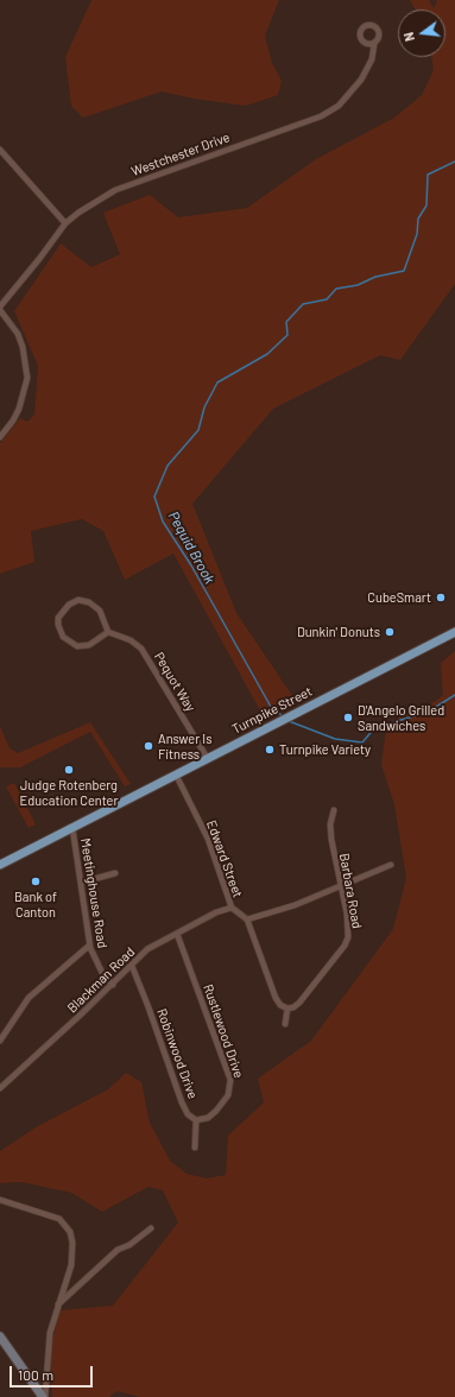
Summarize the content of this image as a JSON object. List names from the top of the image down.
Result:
{
  "streets": {
    "main road": ["Turnpike Street"],
    "street": [
      "Westchester Drive",
      "Pequot Way",
      "Edward Street",
      "Barbara Road",
      "Meetinghouse Road",
      "Blackman Road",
      "Rustlewood Drive",
      "Robinwood Drive"
    ]
  },
  "crossings": [
    ["Pequot Way", "Turnpike Street"],
    ["Turnpike Street", "Edward Street"],
    ["Turnpike Street", "Meetinghouse Road"],
    ["Edward Street", "Blackman Road"],
    ["Meetinghouse Road", "Blackman Road"],
    ["Blackman Road", "Rustlewood Drive"],
    ["Blackman Road", "Robinwood Drive"],
    ["Rustlewood Drive", "Robinwood Drive"]
  ],
  "water": ["Pequid Brook"],
  "places": [
    "CubeSmart",
    "Dunkin' Donuts",
    "D'Angelo Grilled Sandwiches",
    "Answer Is Fitness",
    "Turnpike Variety",
    "Judge Rotenberg Education Center",
    "Bank of Canton"
  ],
  "scale_bar": "100 m",
  "north": "left"
}
